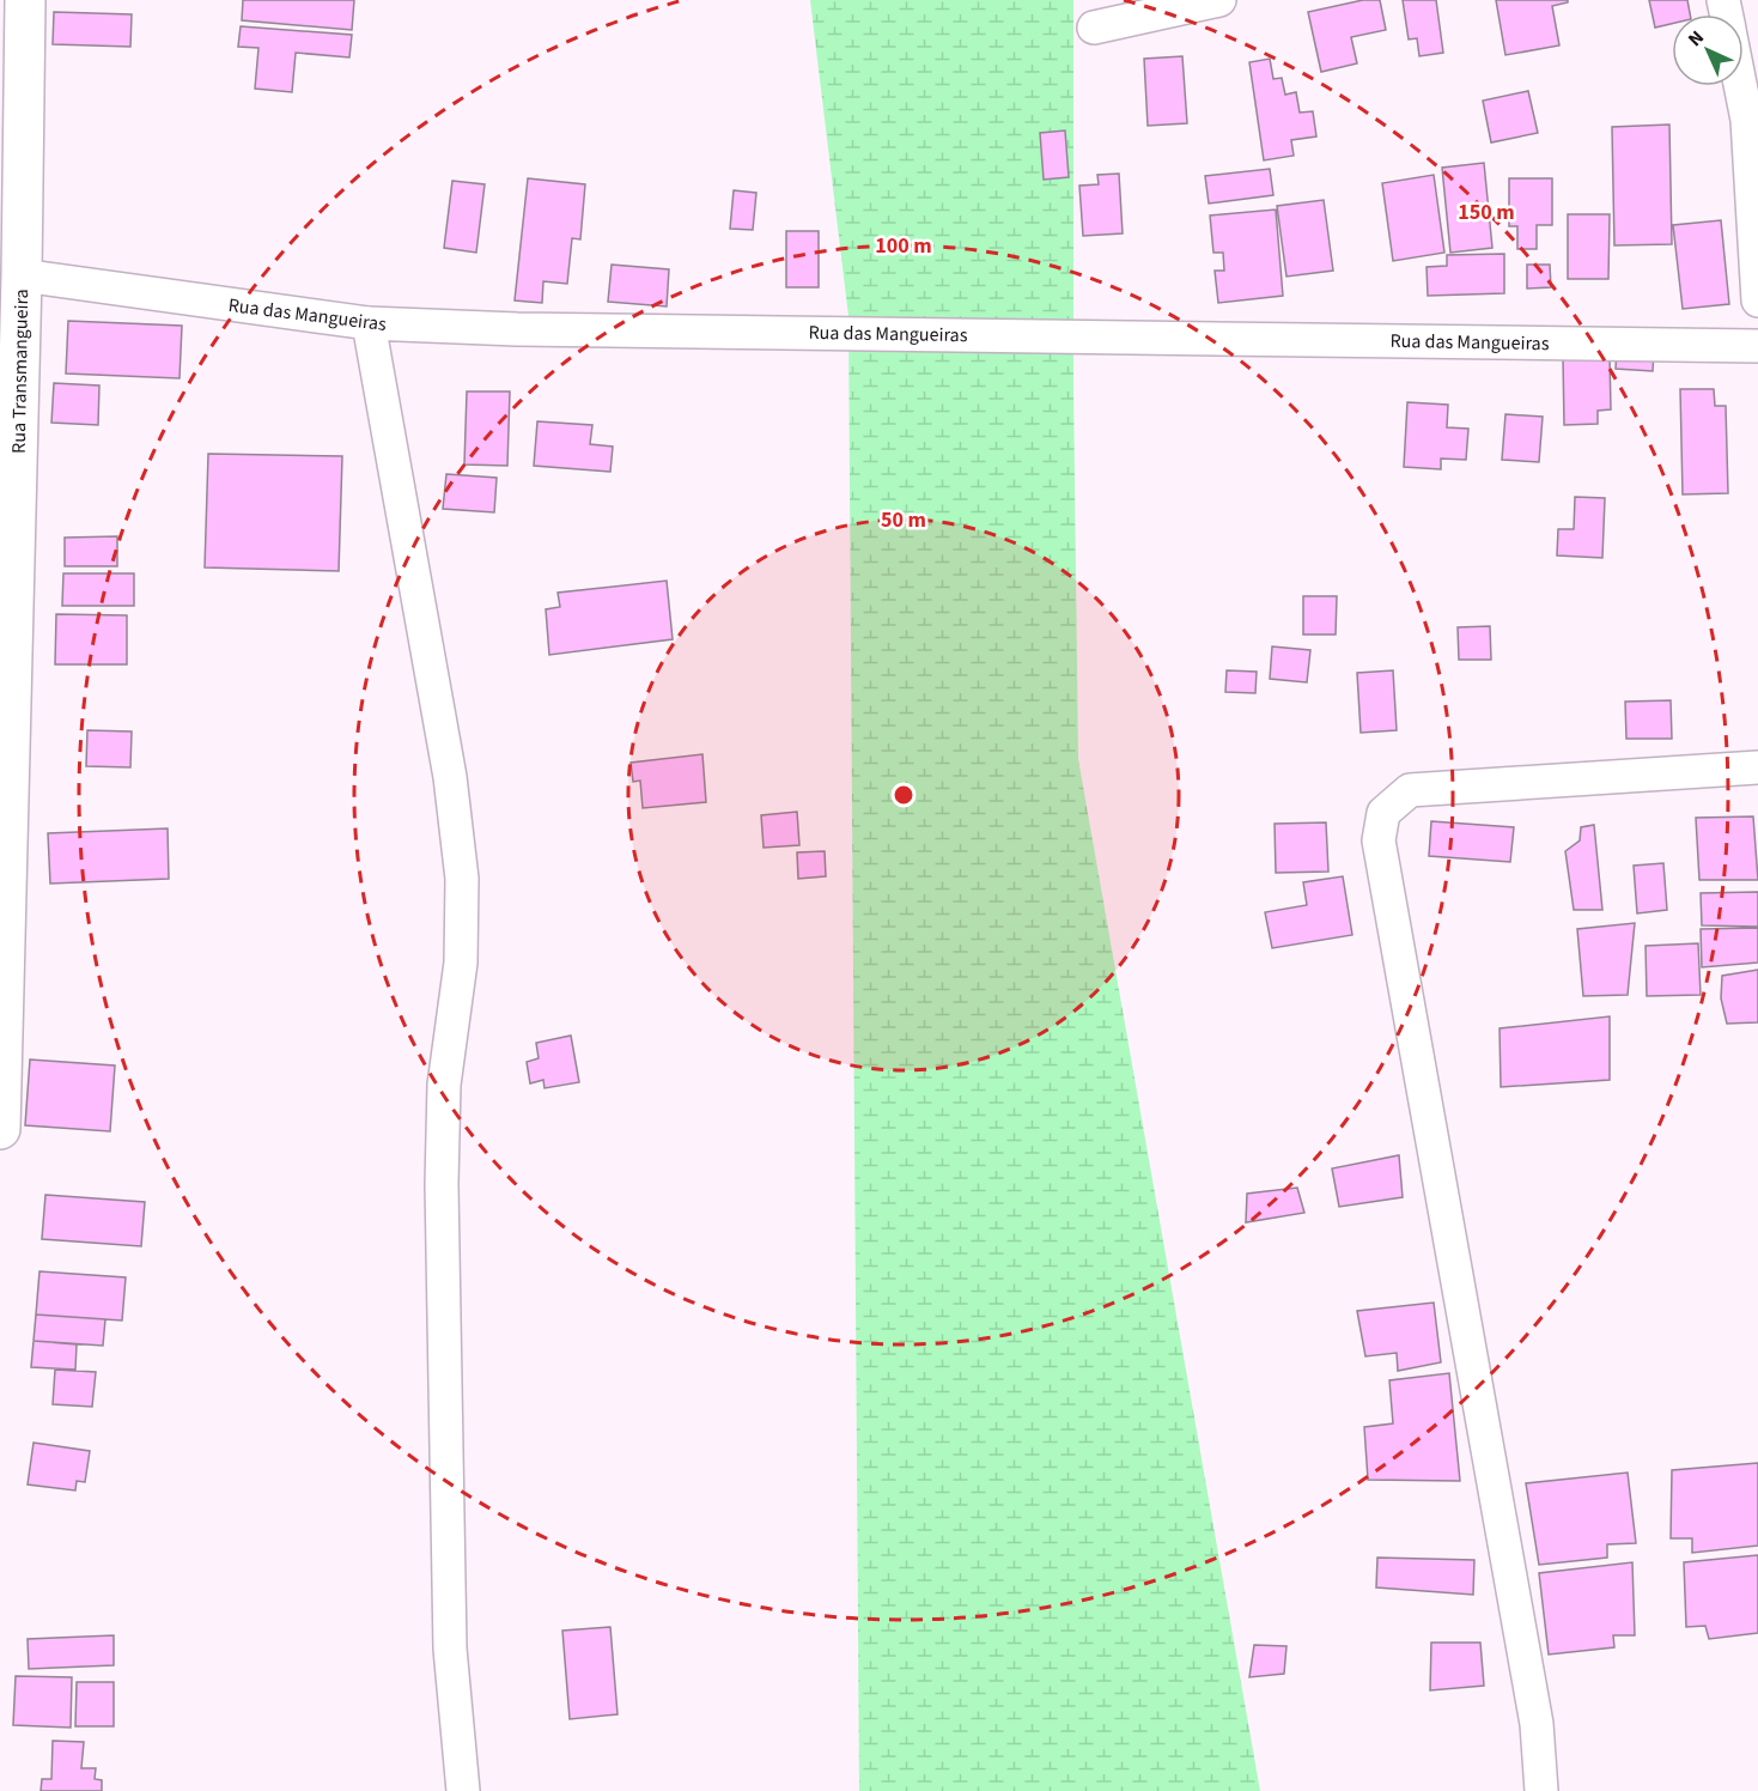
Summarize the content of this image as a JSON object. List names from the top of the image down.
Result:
{
  "streets": {
    "street": ["Rua das Mangueiras", "Rua Transmangueira"]
  },
  "crossings": [
    ["Rua das Mangueiras", "Rua Transmangueira"]
  ],
  "north": "top left",
  "rings": ["150 m", "100 m", "50 m"]
}
